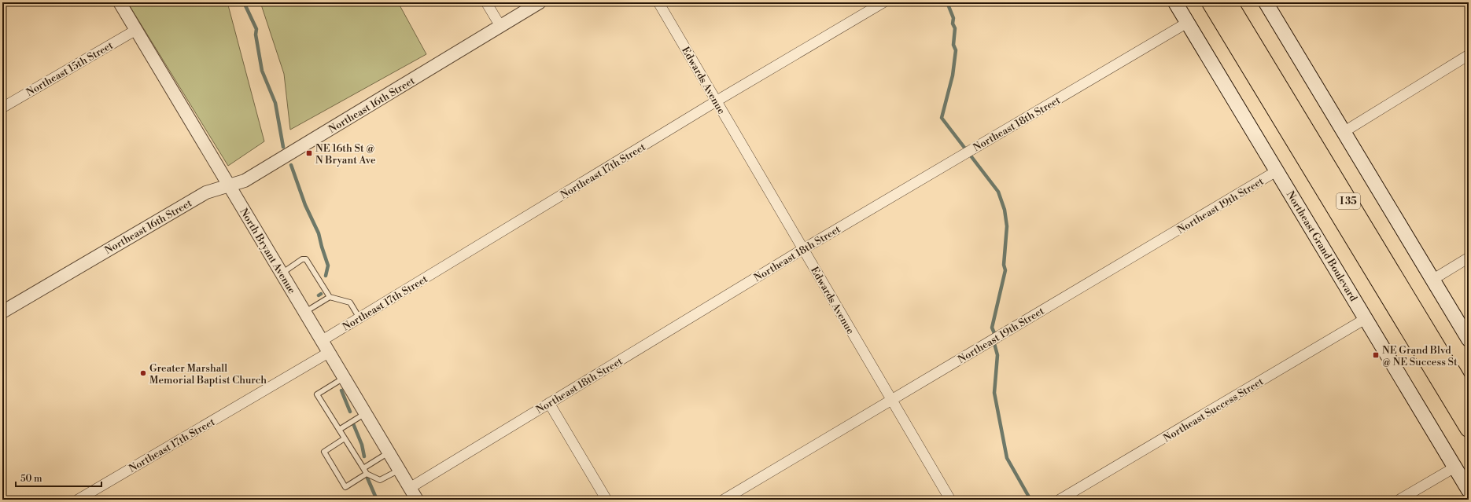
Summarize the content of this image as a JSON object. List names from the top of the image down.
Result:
{
  "streets": {
    "highway": ["I 35"],
    "main road": ["Northeast Grand Boulevard"],
    "street": [
      "Northeast 15th Street",
      "Edwards Avenue",
      "Northeast 16th Street",
      "Northeast 18th Street",
      "Northeast 17th Street",
      "Northeast 19th Street",
      "North Bryant Avenue",
      "Northeast Success Street"
    ]
  },
  "crossings": [
    ["Northeast 15th Street", "North Bryant Avenue"],
    ["Edwards Avenue", "Northeast 18th Street"],
    ["Edwards Avenue", "Northeast 17th Street"],
    ["Edwards Avenue", "Northeast 19th Street"],
    ["Northeast 16th Street", "North Bryant Avenue"],
    ["Northeast 18th Street", "Northeast Grand Boulevard"],
    ["Northeast 18th Street", "North Bryant Avenue"],
    ["Northeast 17th Street", "North Bryant Avenue"],
    ["Northeast 19th Street", "Northeast Grand Boulevard"],
    ["Northeast Grand Boulevard", "Northeast Success Street"]
  ],
  "places": {
    "transit": ["NE 16th St @ N Bryant Ave", "NE Grand Blvd @ NE Success St"],
    "other": ["Greater Marshall Memorial Baptist Church"]
  },
  "scale_bar": "50 m"
}
